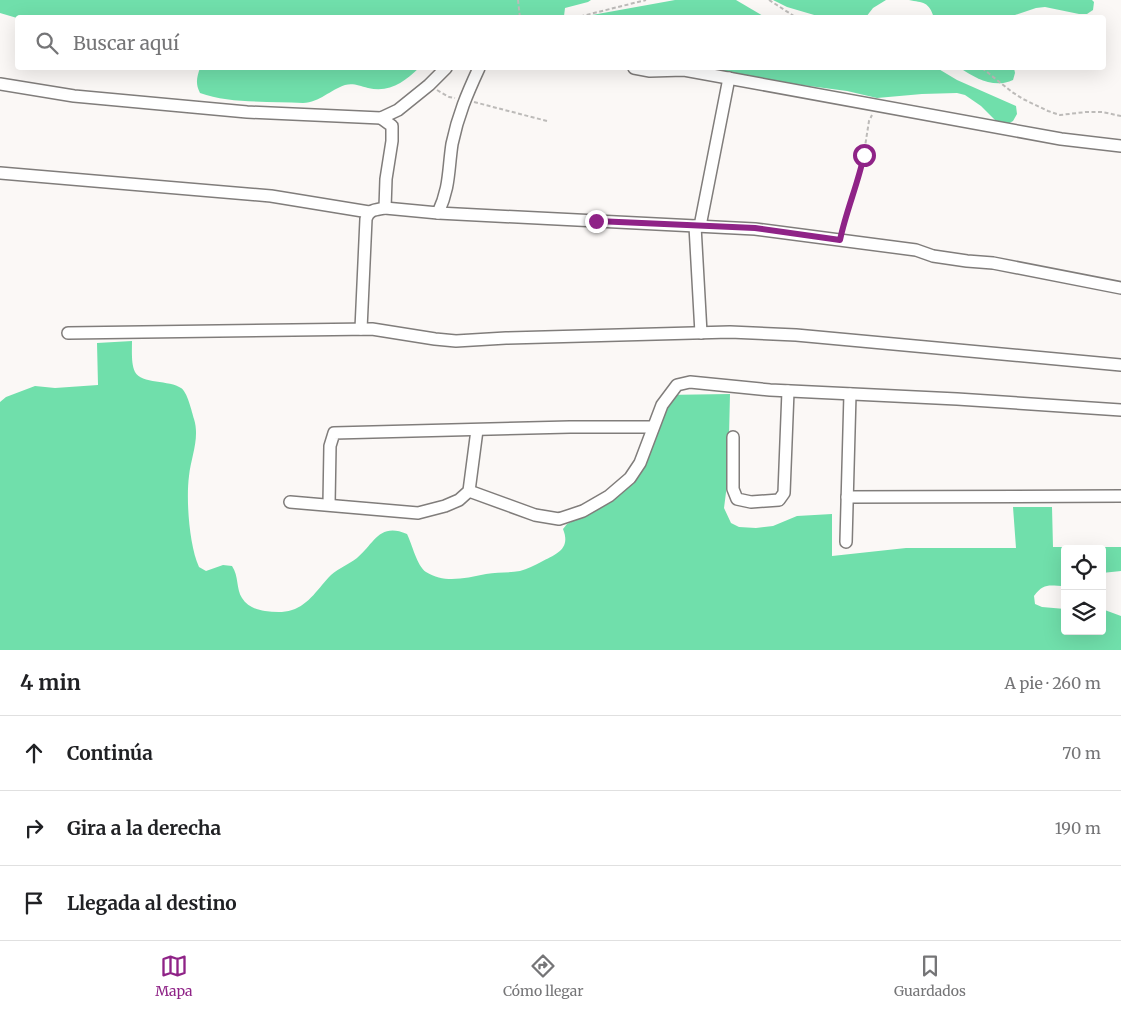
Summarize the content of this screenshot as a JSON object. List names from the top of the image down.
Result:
{
  "page": {
    "search": "Buscar aquí",
    "heading": ["4 min", "A pie · 260 m"],
    "list": [
      ["Continúa", "70 m"],
      ["Gira a la derecha", "190 m"],
      "Llegada al destino"
    ],
    "nav": ["Mapa", "Cómo llegar", "Guardados"]
  }
}
